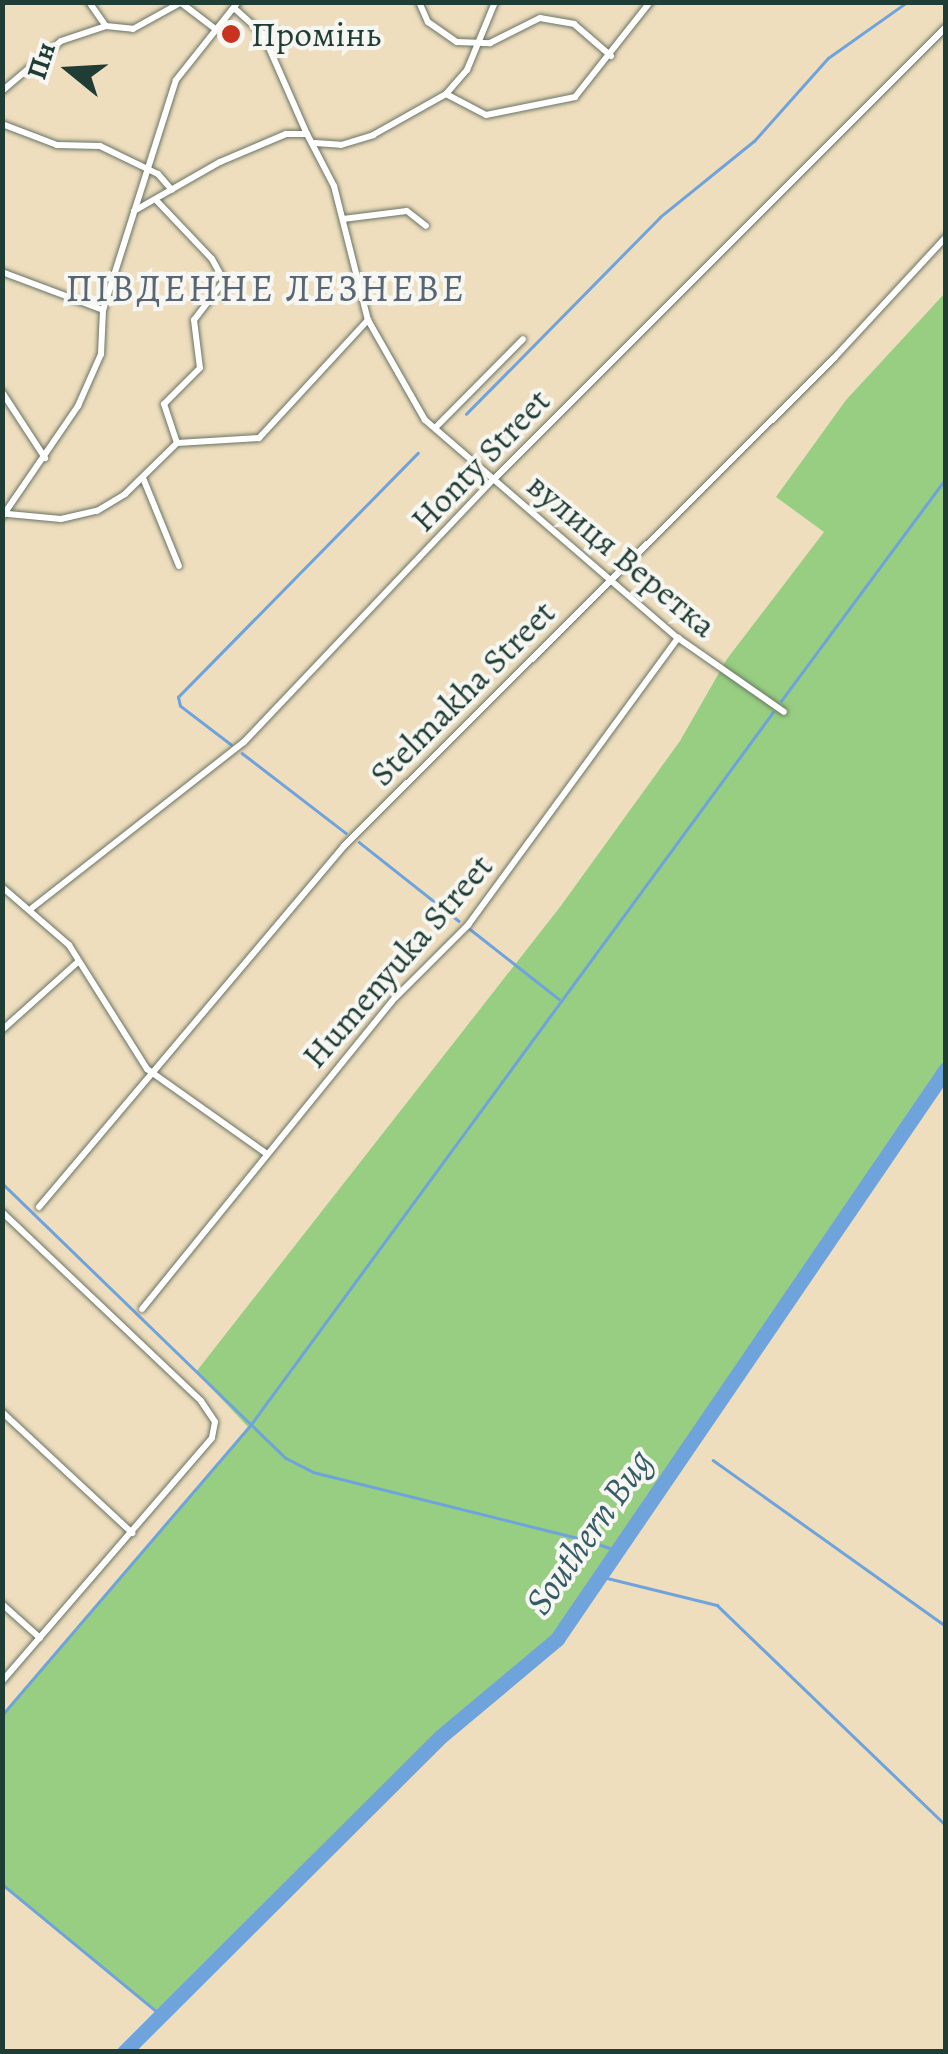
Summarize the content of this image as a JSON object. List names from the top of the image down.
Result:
{
  "streets": {
    "street": [
      "Honty Street",
      "вулиця Веретка",
      "Stelmakha Street",
      "Humenyuka Street"
    ]
  },
  "crossings": [
    ["Honty Street", "вулиця Веретка"],
    ["вулиця Веретка", "Stelmakha Street"],
    ["вулиця Веретка", "Humenyuka Street"]
  ],
  "districts": ["ПІВДЕННЕ ЛЕЗНЕВЕ"],
  "water": ["Southern Bug"],
  "places": ["Промінь"],
  "north": "left"
}
